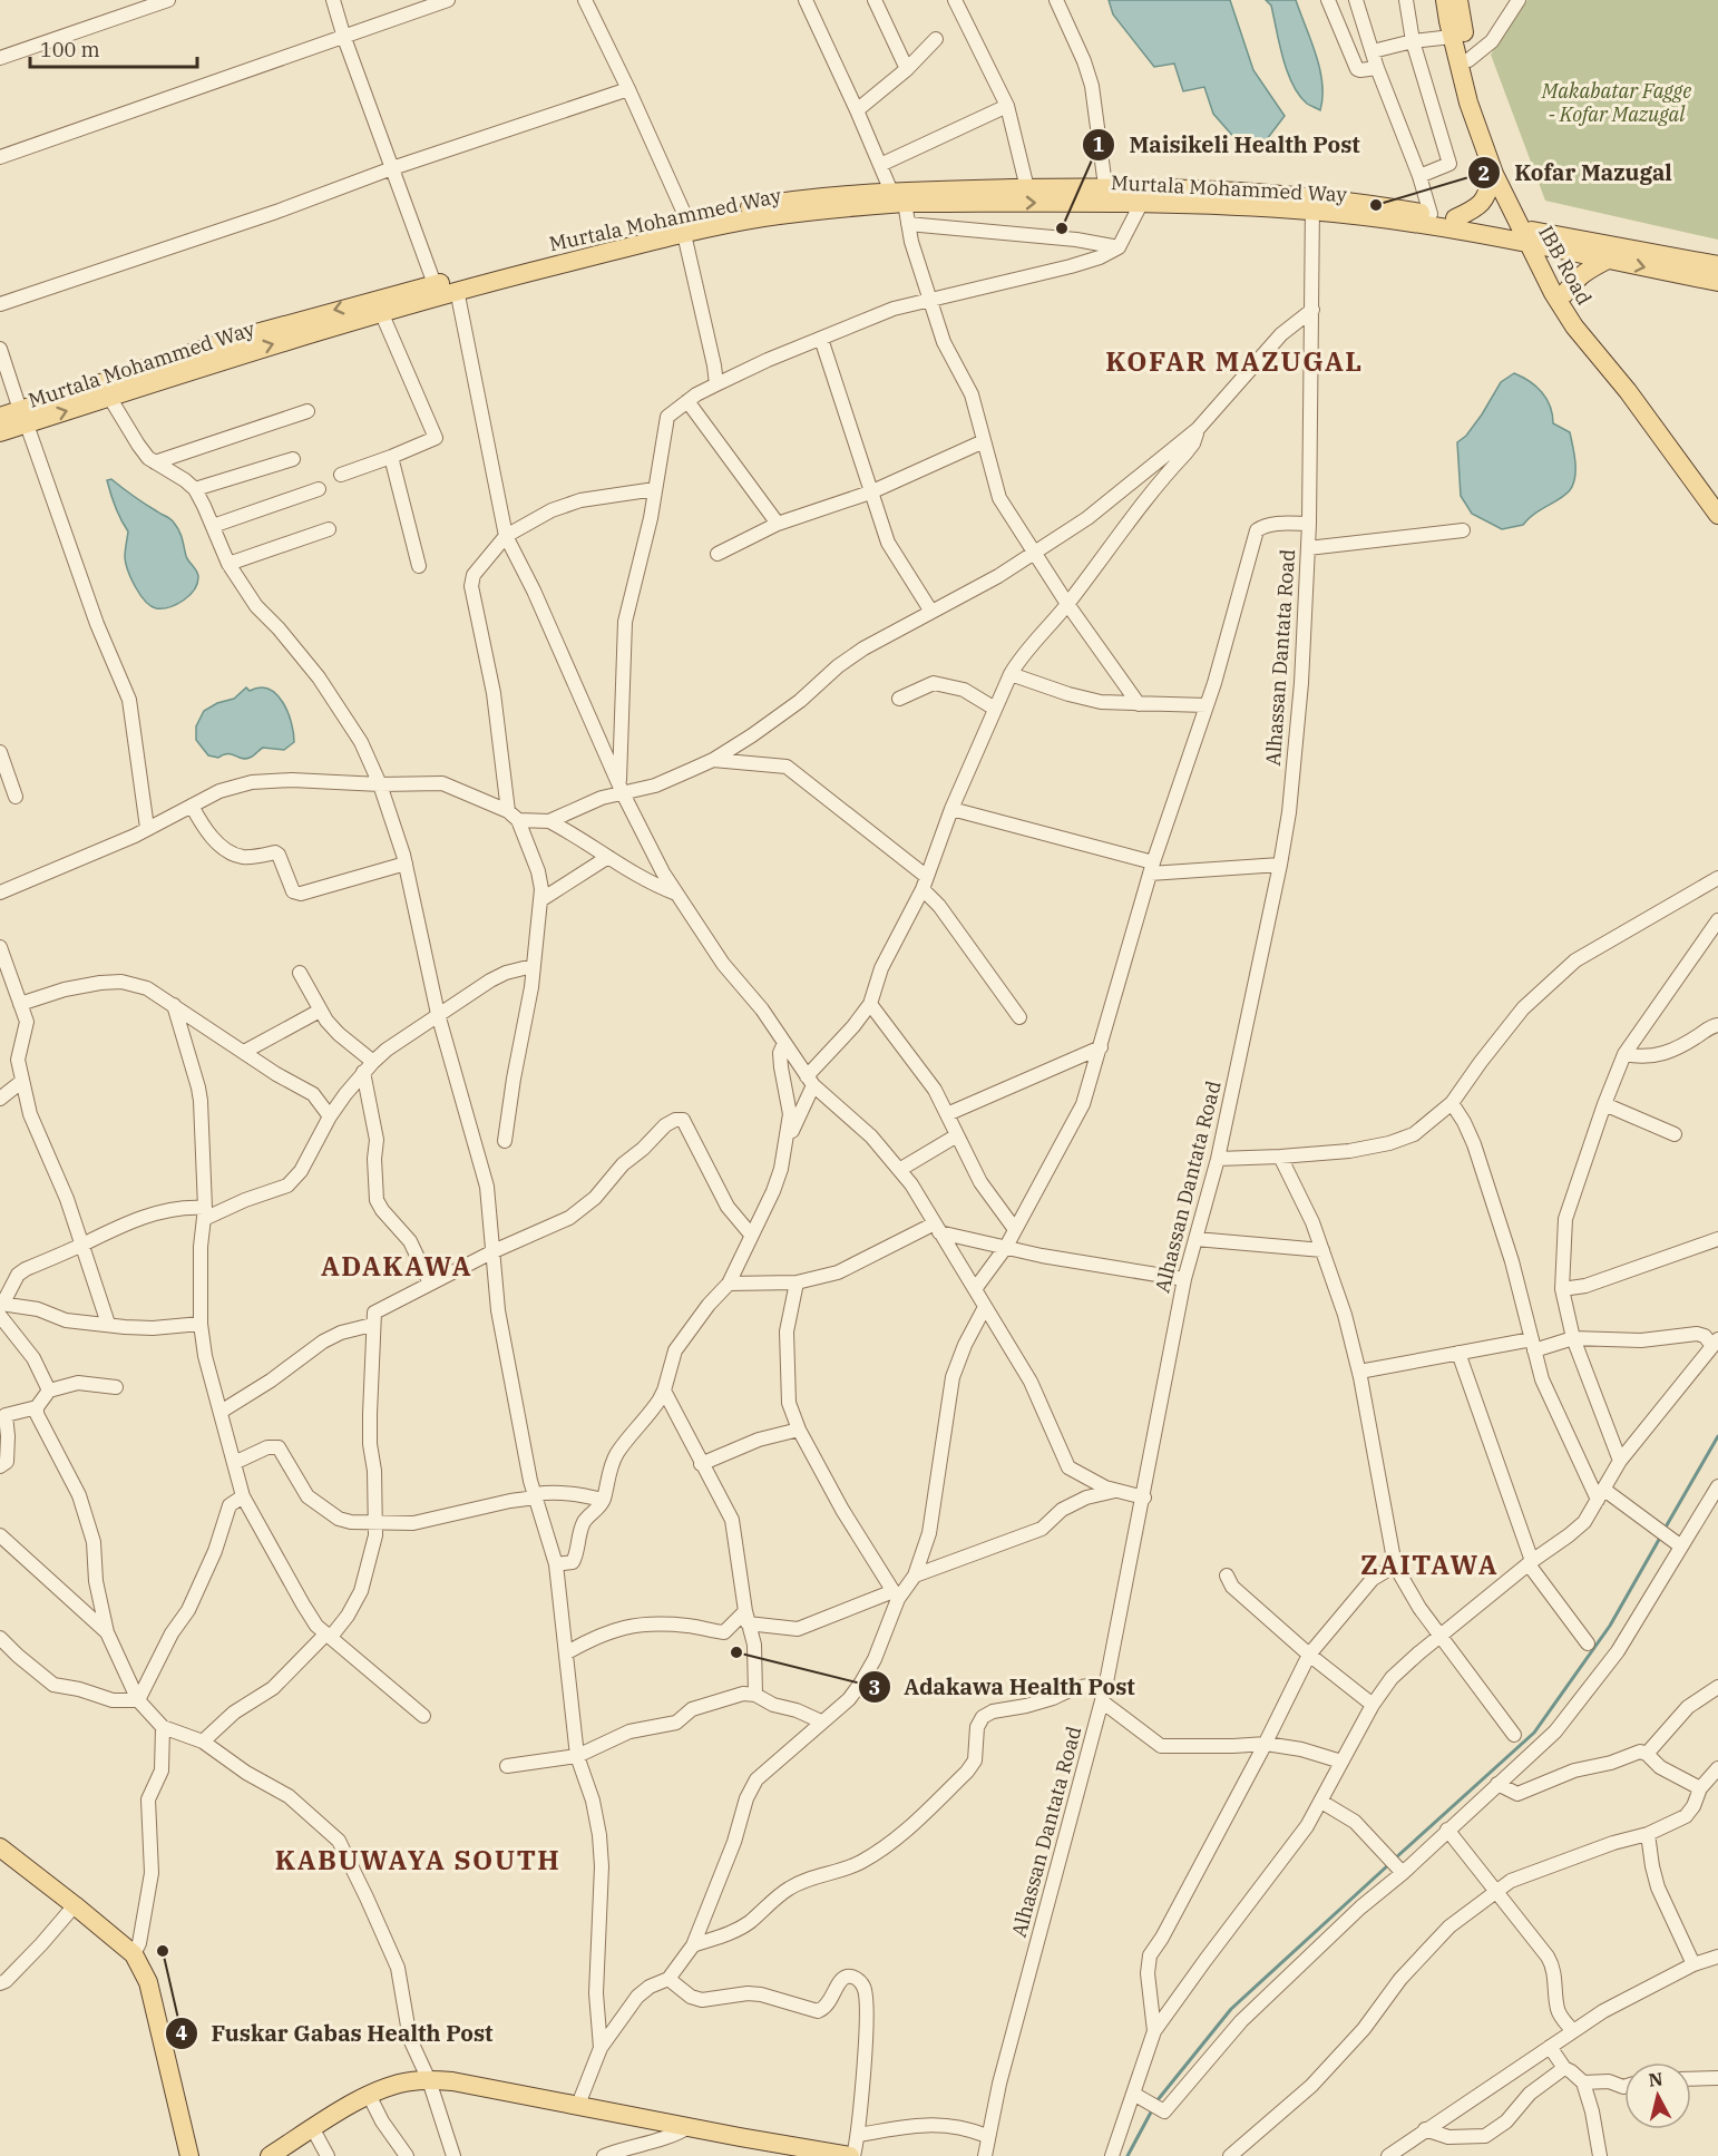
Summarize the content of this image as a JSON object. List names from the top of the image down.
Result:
{
  "streets": {
    "main road": ["Murtala Mohammed Way", "IBB Road"],
    "street": ["Alhassan Dantata Road"]
  },
  "crossings": [
    ["Murtala Mohammed Way", "IBB Road"],
    ["Murtala Mohammed Way", "Alhassan Dantata Road"]
  ],
  "districts": [
    "KOFAR MAZUGAL",
    "ADAKAWA",
    "ZAITAWA",
    "KABUWAYA SOUTH"
  ],
  "parks": ["Makabatar Fagge - Kofar Mazugal"],
  "places": [
    "Kofar Mazugal",
    "Maisikeli Health Post",
    "Adakawa Health Post",
    "Fuskar Gabas Health Post"
  ],
  "scale_bar": "100 m",
  "north": "top"
}
